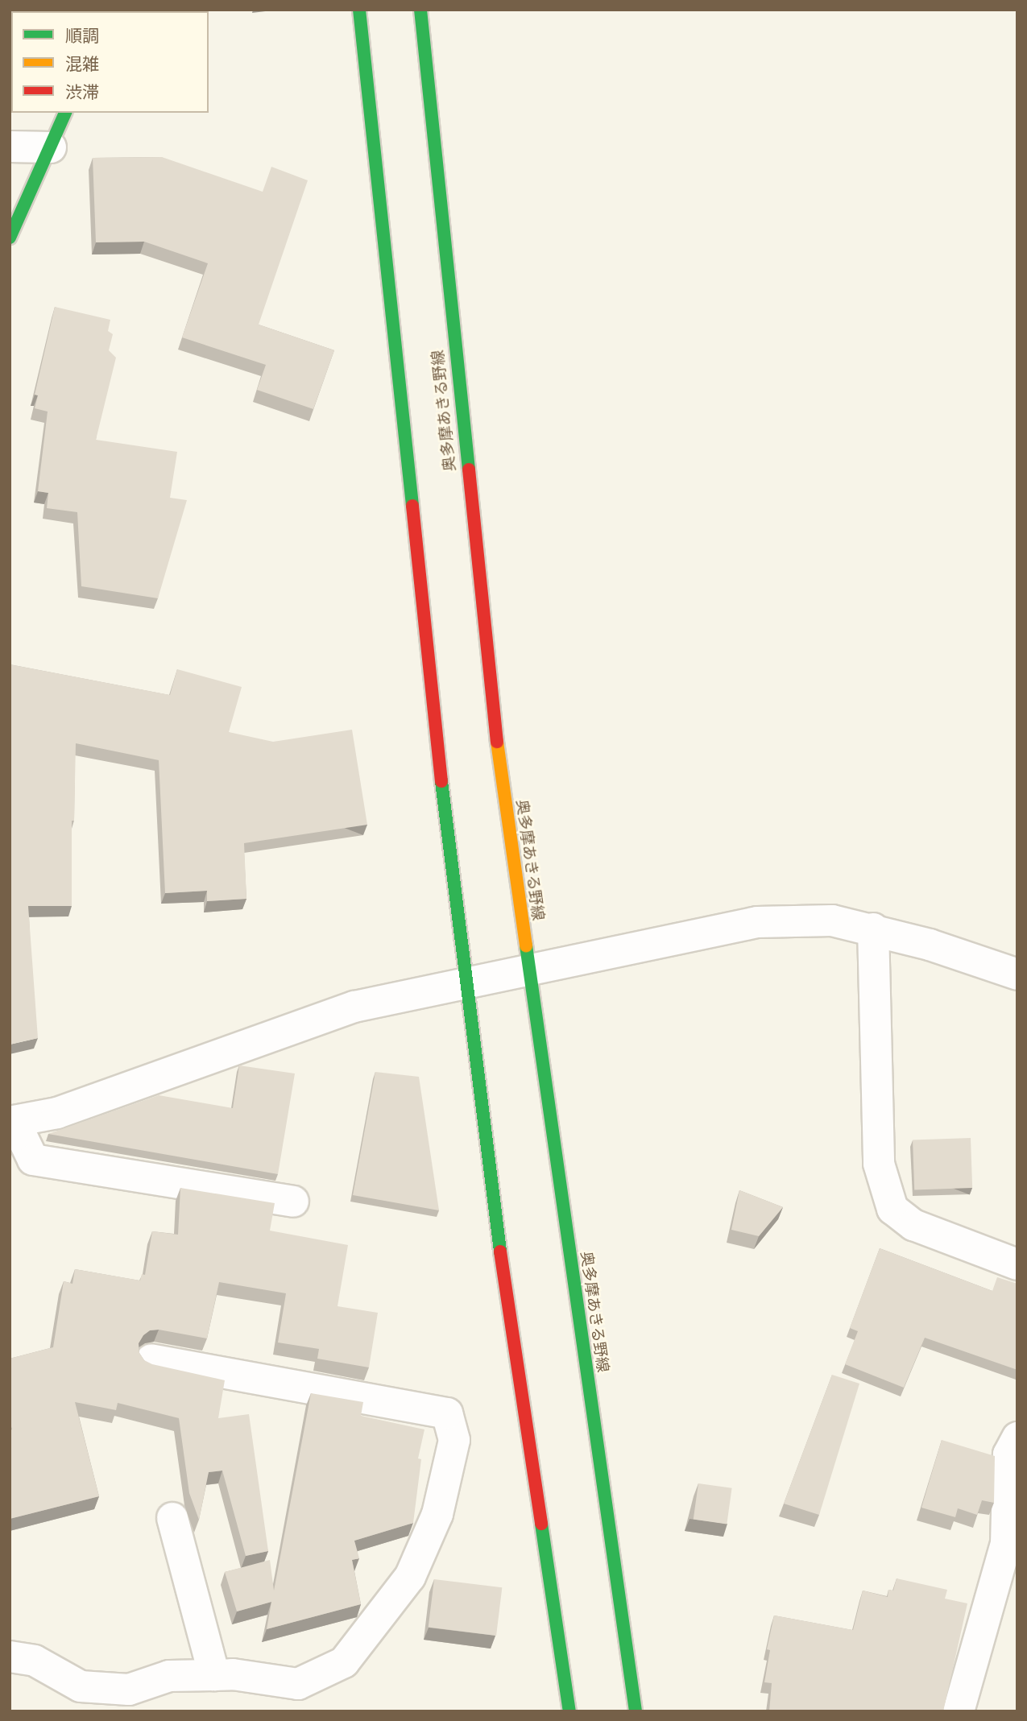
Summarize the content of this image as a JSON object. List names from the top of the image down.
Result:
{
  "streets": {
    "main road": ["奥多摩あきる野線"]
  },
  "legend": ["順調", "混雑", "渋滞"]
}
